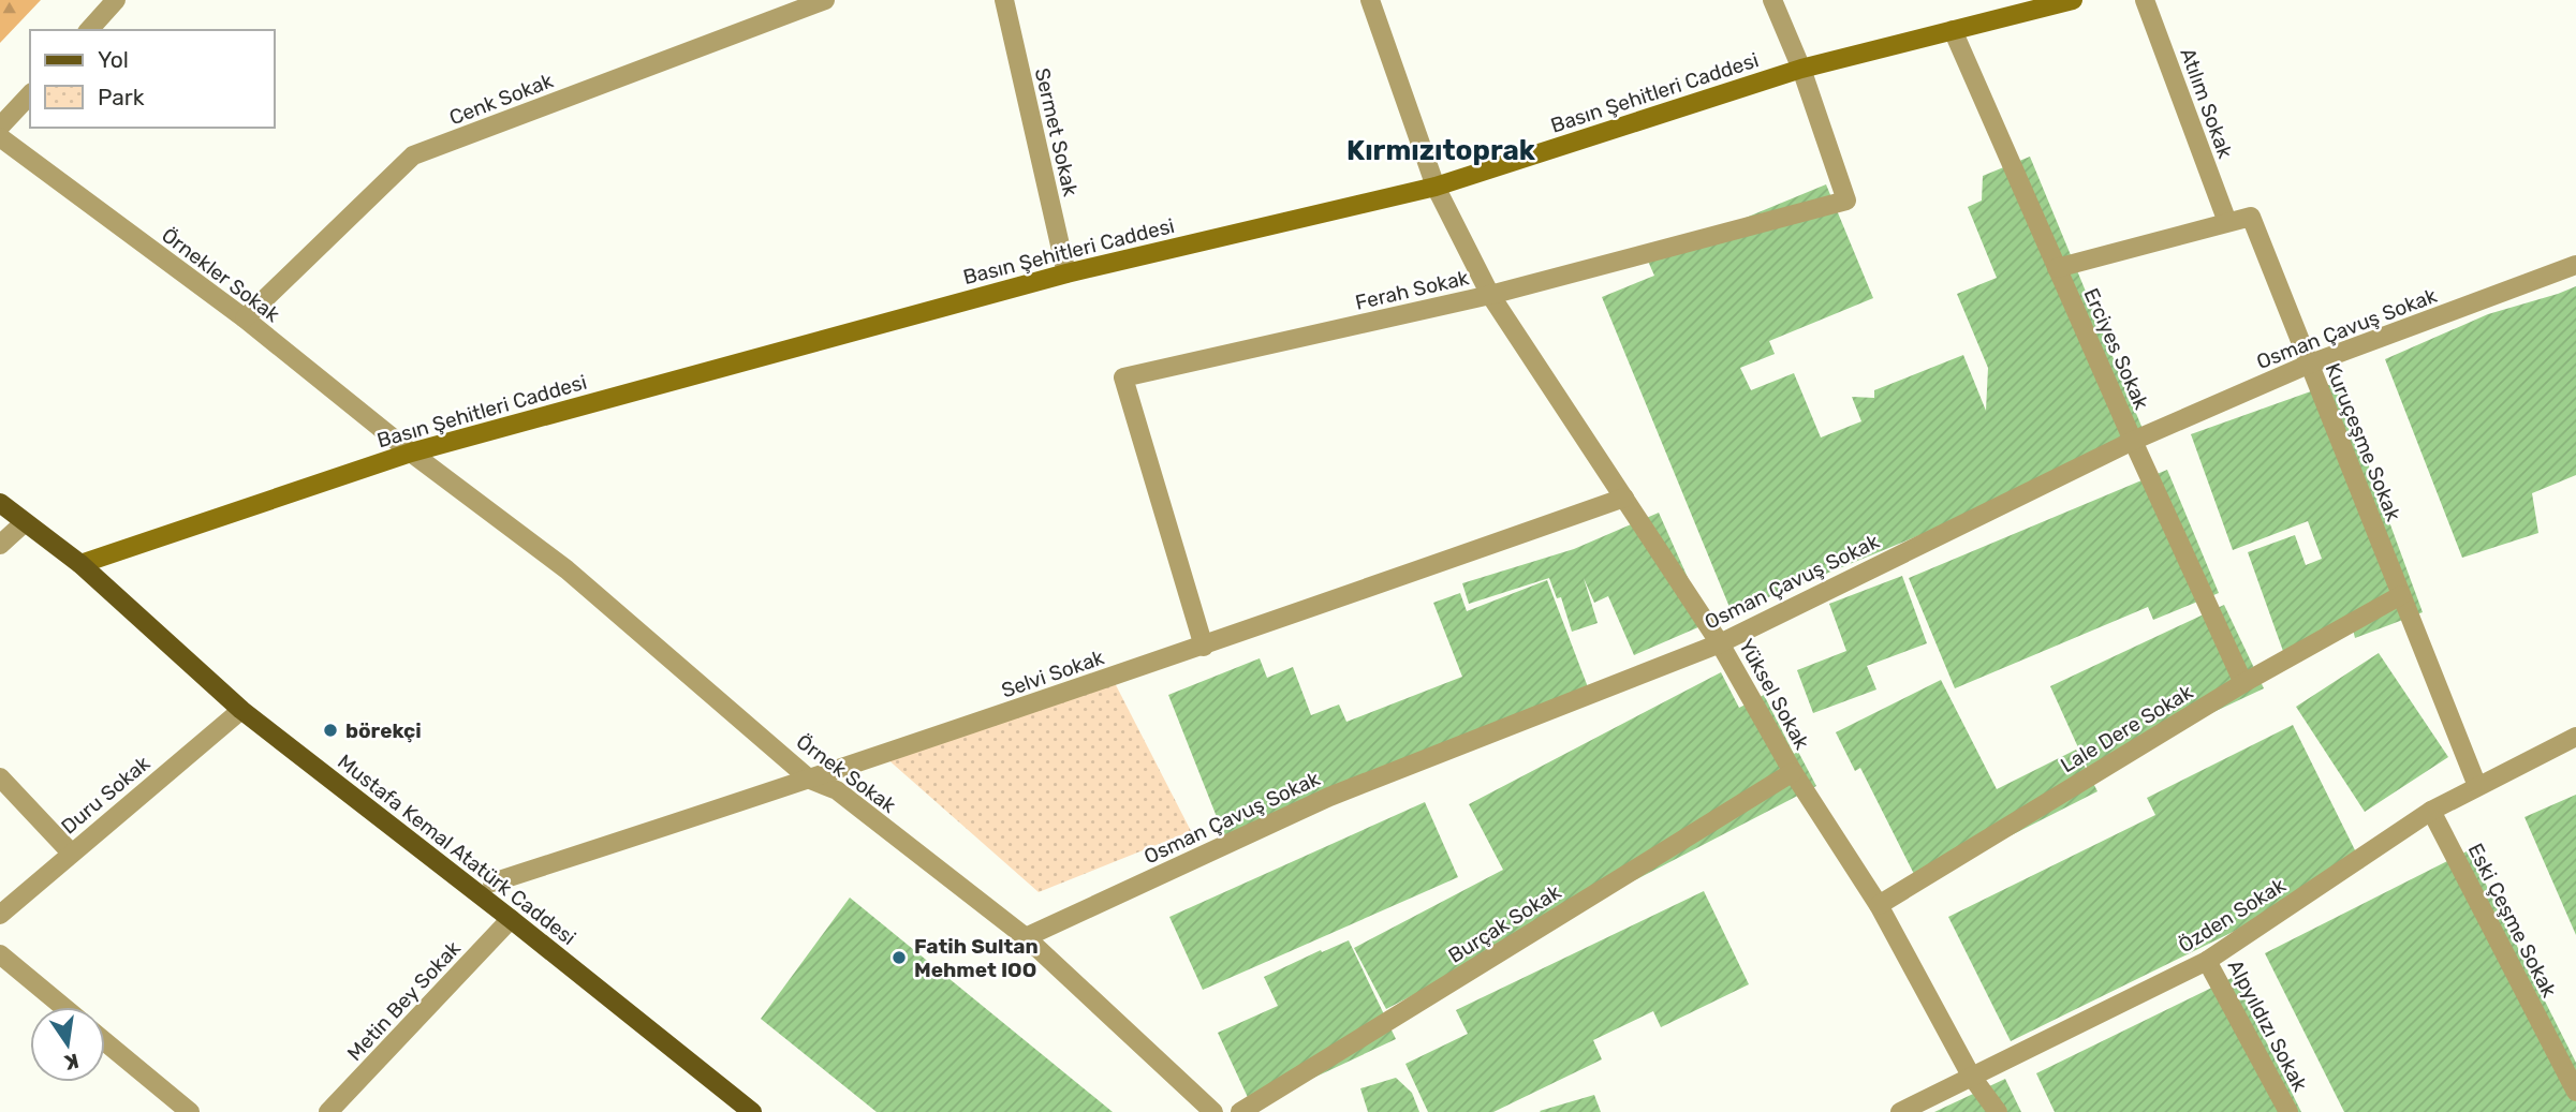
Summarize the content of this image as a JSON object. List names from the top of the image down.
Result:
{
  "streets": {
    "main road": ["Basın Şehitleri Caddesi", "Mustafa Kemal Atatürk Caddesi"],
    "street": [
      "Cenk Sokak",
      "Atılım Sokak",
      "Sermet Sokak",
      "Örnekler Sokak",
      "Ferah Sokak",
      "Osman Çavuş Sokak",
      "Erciyes Sokak",
      "Kuruçeşme Sokak",
      "Selvi Sokak",
      "Yüksel Sokak",
      "Lale Dere Sokak",
      "Örnek Sokak",
      "Duru Sokak",
      "Özden Sokak",
      "Eski Çeşme Sokak",
      "Burçak Sokak",
      "Metin Bey Sokak",
      "Alpyıldızı Sokak"
    ]
  },
  "crossings": [
    ["Basın Şehitleri Caddesi", "Sermet Sokak"],
    ["Basın Şehitleri Caddesi", "Örnekler Sokak"],
    ["Basın Şehitleri Caddesi", "Ferah Sokak"],
    ["Basın Şehitleri Caddesi", "Erciyes Sokak"],
    ["Basın Şehitleri Caddesi", "Yüksel Sokak"],
    ["Basın Şehitleri Caddesi", "Örnek Sokak"],
    ["Basın Şehitleri Caddesi", "Mustafa Kemal Atatürk Caddesi"],
    ["Cenk Sokak", "Örnekler Sokak"],
    ["Atılım Sokak", "Kuruçeşme Sokak"],
    ["Örnekler Sokak", "Örnek Sokak"],
    ["Ferah Sokak", "Selvi Sokak"],
    ["Ferah Sokak", "Yüksel Sokak"],
    ["Osman Çavuş Sokak", "Erciyes Sokak"],
    ["Osman Çavuş Sokak", "Kuruçeşme Sokak"],
    ["Osman Çavuş Sokak", "Yüksel Sokak"],
    ["Osman Çavuş Sokak", "Örnek Sokak"],
    ["Erciyes Sokak", "Kuruçeşme Sokak"],
    ["Erciyes Sokak", "Lale Dere Sokak"],
    ["Kuruçeşme Sokak", "Lale Dere Sokak"],
    ["Kuruçeşme Sokak", "Özden Sokak"],
    ["Selvi Sokak", "Yüksel Sokak"],
    ["Selvi Sokak", "Örnek Sokak"],
    ["Yüksel Sokak", "Lale Dere Sokak"],
    ["Yüksel Sokak", "Özden Sokak"],
    ["Yüksel Sokak", "Burçak Sokak"],
    ["Duru Sokak", "Mustafa Kemal Atatürk Caddesi"],
    ["Mustafa Kemal Atatürk Caddesi", "Metin Bey Sokak"],
    ["Özden Sokak", "Eski Çeşme Sokak"],
    ["Özden Sokak", "Alpyıldızı Sokak"]
  ],
  "districts": ["Kırmızıtoprak"],
  "places": ["börekçi", "Fatih Sultan Mehmet IOO"],
  "legend": ["Yol", "Park"],
  "north": "bottom"
}
